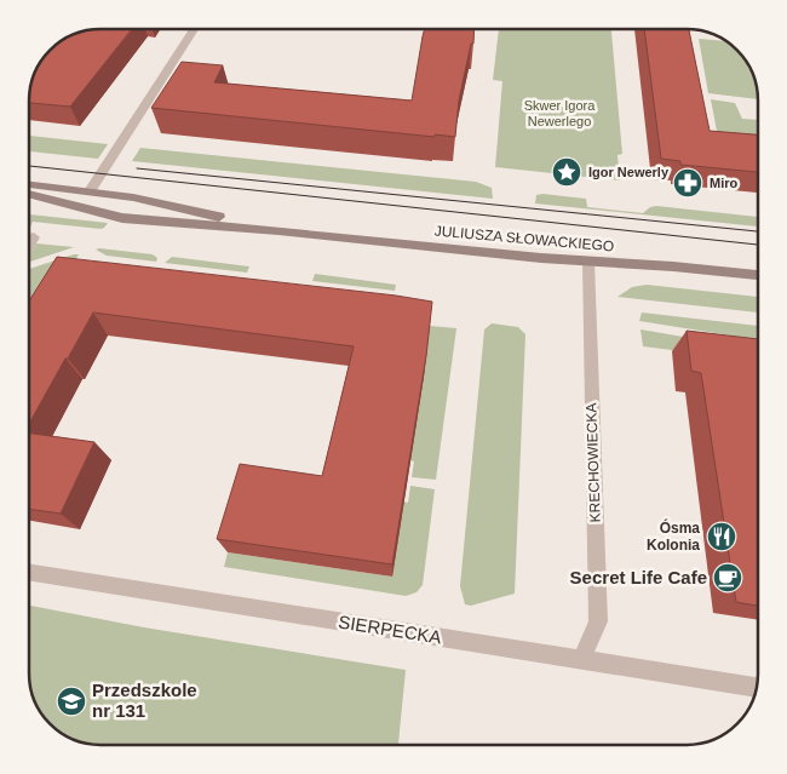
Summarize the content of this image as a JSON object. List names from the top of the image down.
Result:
{
  "streets": {
    "main road": ["JULIUSZA SŁOWACKIEGO"],
    "street": ["KRECHOWIECKA", "SIERPECKA"]
  },
  "crossings": [
    ["JULIUSZA SŁOWACKIEGO", "KRECHOWIECKA"],
    ["KRECHOWIECKA", "SIERPECKA"]
  ],
  "parks": ["Skwer Igora Newerlego"],
  "places": {
    "place": ["Igor Newerly"],
    "pharmacy": ["Miro"],
    "restaurant": ["Ósma Kolonia"],
    "cafe": ["Secret Life Cafe"],
    "school or university": ["Przedszkole nr 131"]
  }
}
